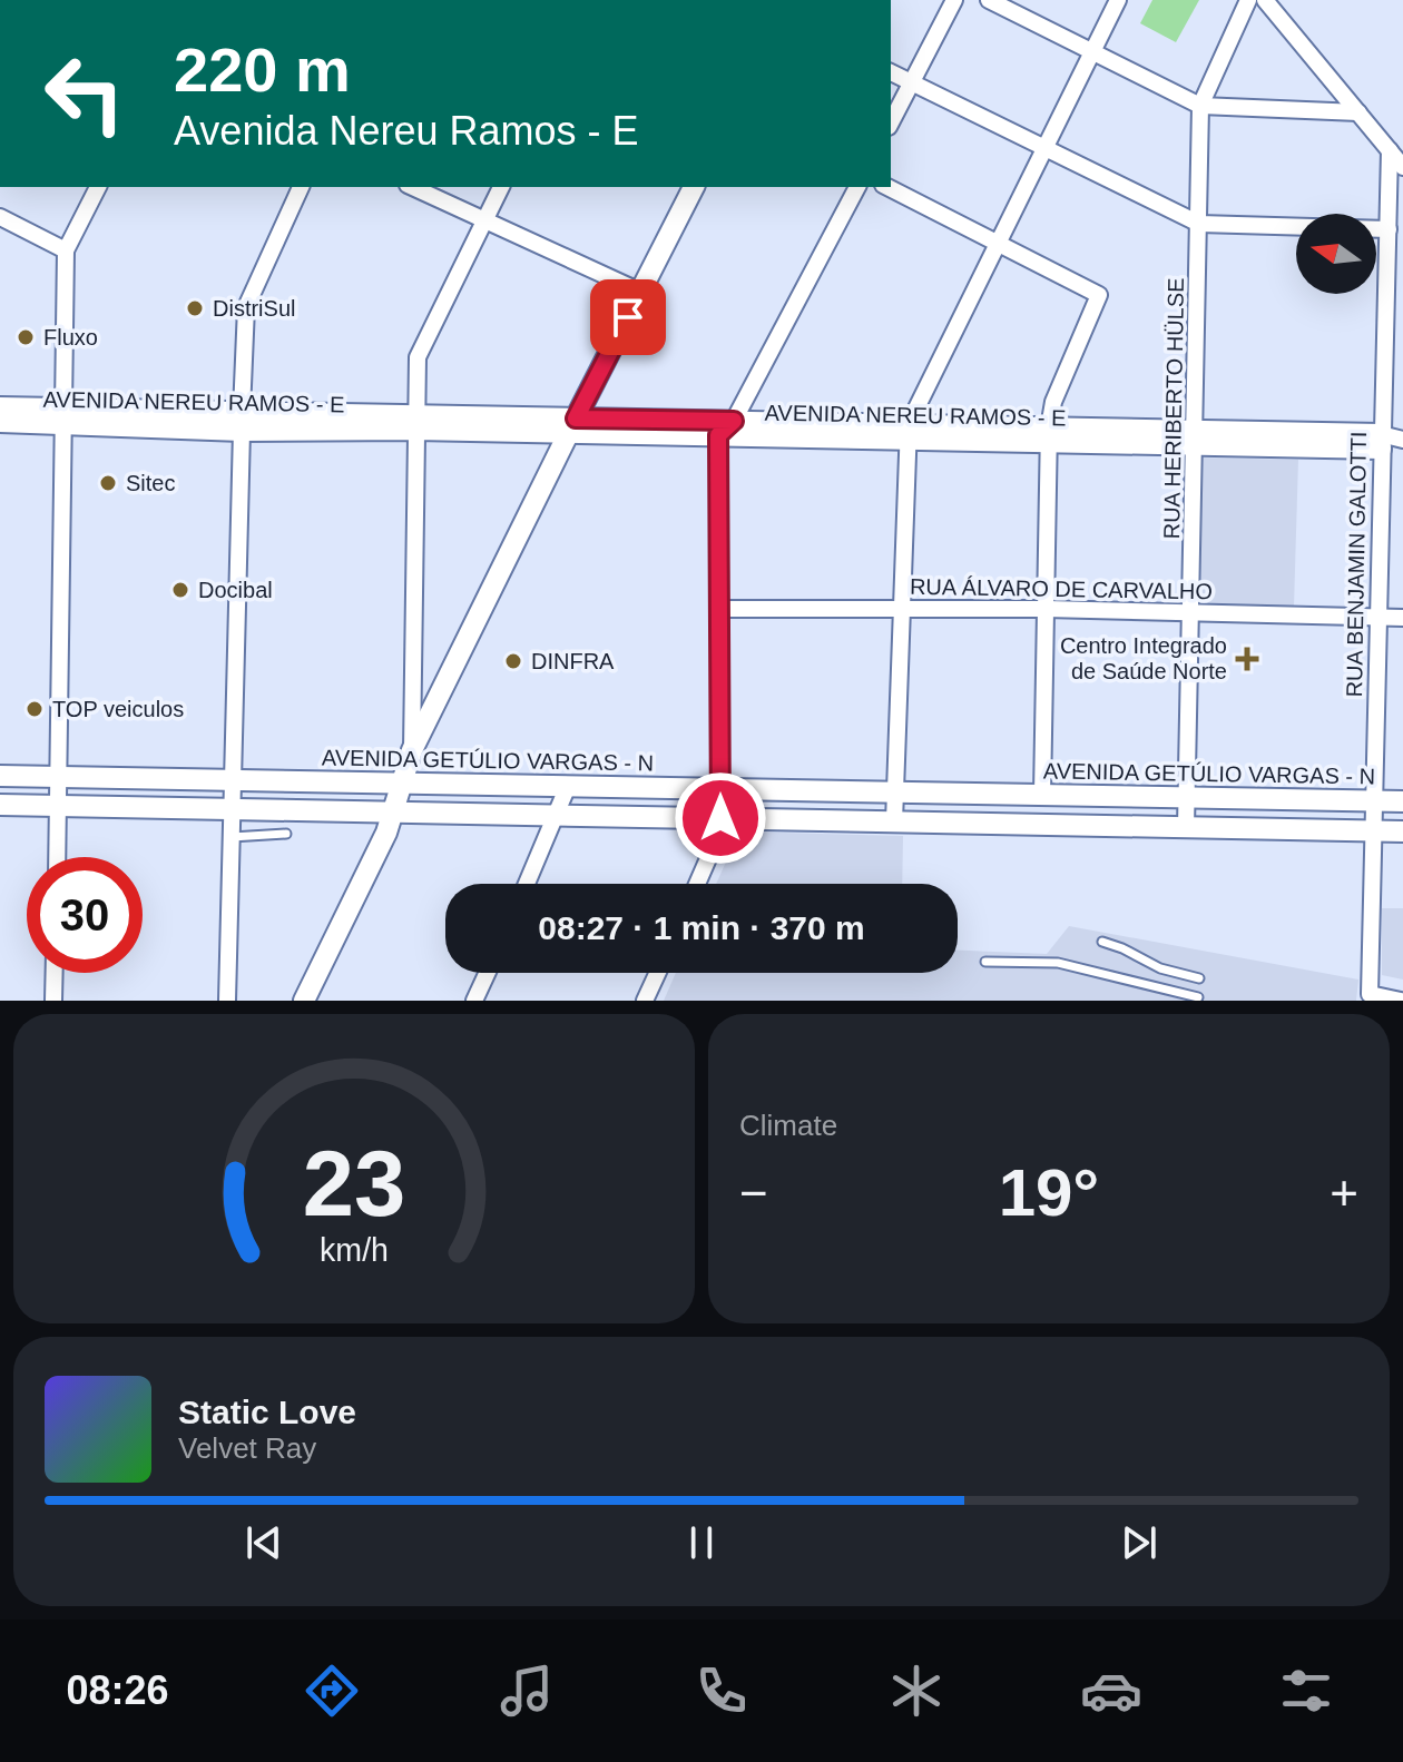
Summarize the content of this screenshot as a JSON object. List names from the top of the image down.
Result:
{
  "streets": {
    "street": [
      "AVENIDA NEREU RAMOS - E",
      "RUA HERIBERTO HÜLSE",
      "RUA BENJAMIN GALOTTI",
      "RUA ÁLVARO DE CARVALHO",
      "AVENIDA GETÚLIO VARGAS - N"
    ]
  },
  "crossings": [
    ["AVENIDA NEREU RAMOS - E", "RUA HERIBERTO HÜLSE"],
    ["AVENIDA NEREU RAMOS - E", "RUA BENJAMIN GALOTTI"],
    ["RUA HERIBERTO HÜLSE", "RUA ÁLVARO DE CARVALHO"],
    ["RUA HERIBERTO HÜLSE", "AVENIDA GETÚLIO VARGAS - N"],
    ["RUA BENJAMIN GALOTTI", "RUA ÁLVARO DE CARVALHO"],
    ["RUA BENJAMIN GALOTTI", "AVENIDA GETÚLIO VARGAS - N"]
  ],
  "places": {
    "other": [
      "DistriSul",
      "Fluxo",
      "Sitec",
      "Docibal",
      "DINFRA",
      "TOP veiculos"
    ],
    "health": ["Centro Integrado de Saúde Norte"]
  },
  "north": "left",
  "page": {
    "turn": ["220 m", "Avenida Nereu Ramos - E"],
    "limit": "30",
    "trip": "08:27 · 1 min · 370 m",
    "tile": "Climate",
    "heat": ["−", "19°", "+"],
    "song": ["Static Love", "Velvet Ray"],
    "tabs": "08:26",
    "gauge": ["23", "km/h"]
  }
}
